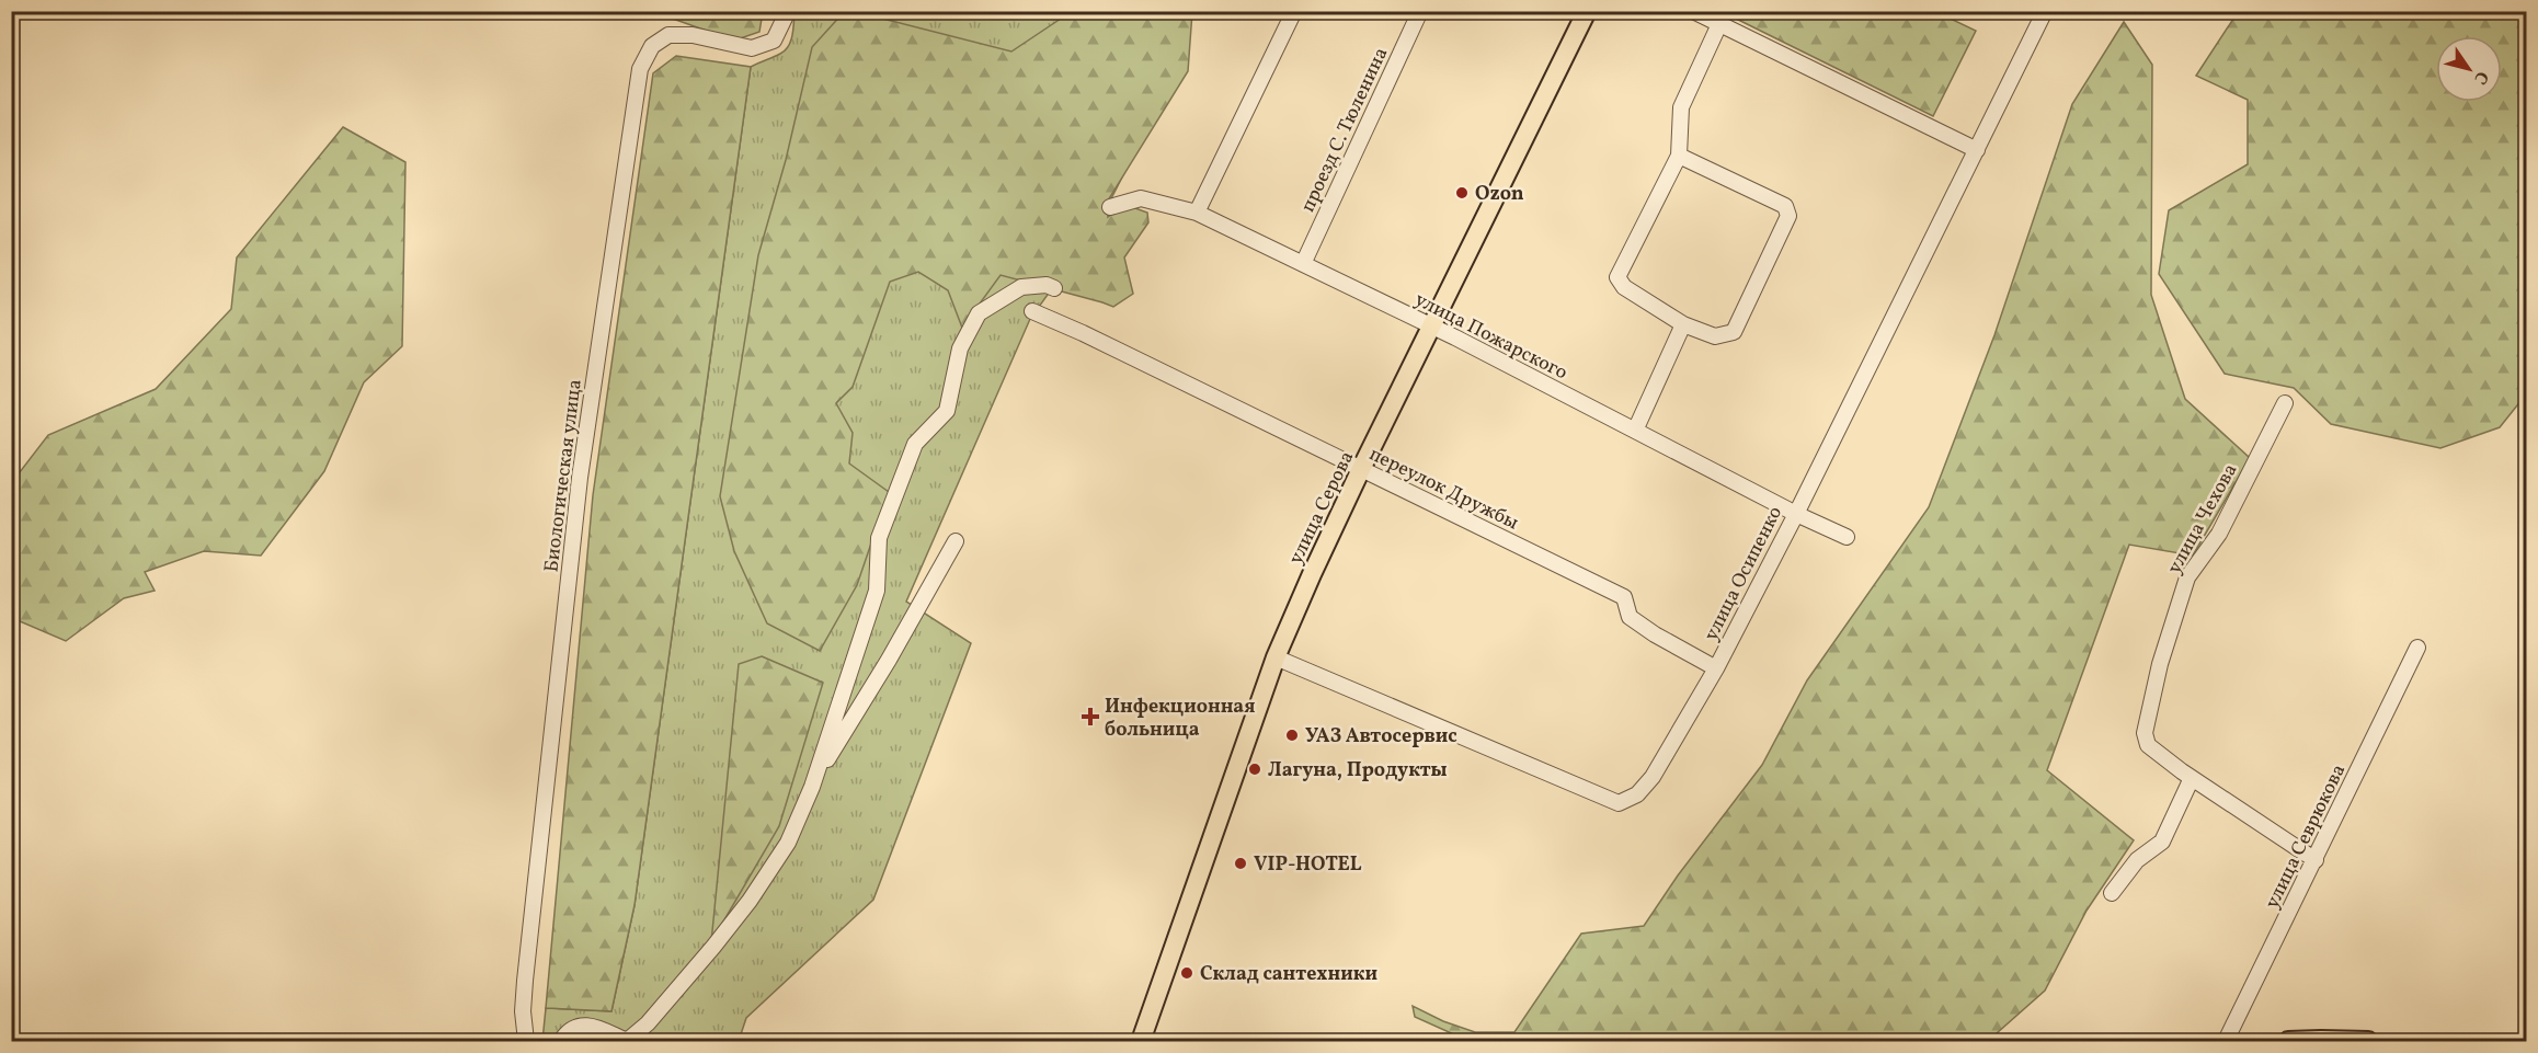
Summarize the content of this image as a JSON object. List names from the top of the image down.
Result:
{
  "streets": {
    "main road": ["улица Серова"],
    "street": [
      "проезд С. Тюленина",
      "улица Пожарского",
      "Биологическая улица",
      "переулок Дружбы",
      "улица Чехова",
      "улица Осипенко",
      "улица Севрюкова"
    ]
  },
  "crossings": [
    ["проезд С. Тюленина", "улица Пожарского"],
    ["улица Пожарского", "улица Серова"],
    ["улица Пожарского", "улица Осипенко"],
    ["переулок Дружбы", "улица Серова"],
    ["переулок Дружбы", "улица Осипенко"],
    ["улица Серова", "улица Осипенко"]
  ],
  "places": {
    "other": [
      "Ozon",
      "УАЗ Автосервис",
      "Лагуна, Продукты",
      "VIP-HOTEL",
      "Склад сантехники"
    ],
    "health": ["Инфекционная больница"]
  },
  "north": "bottom right"
}
